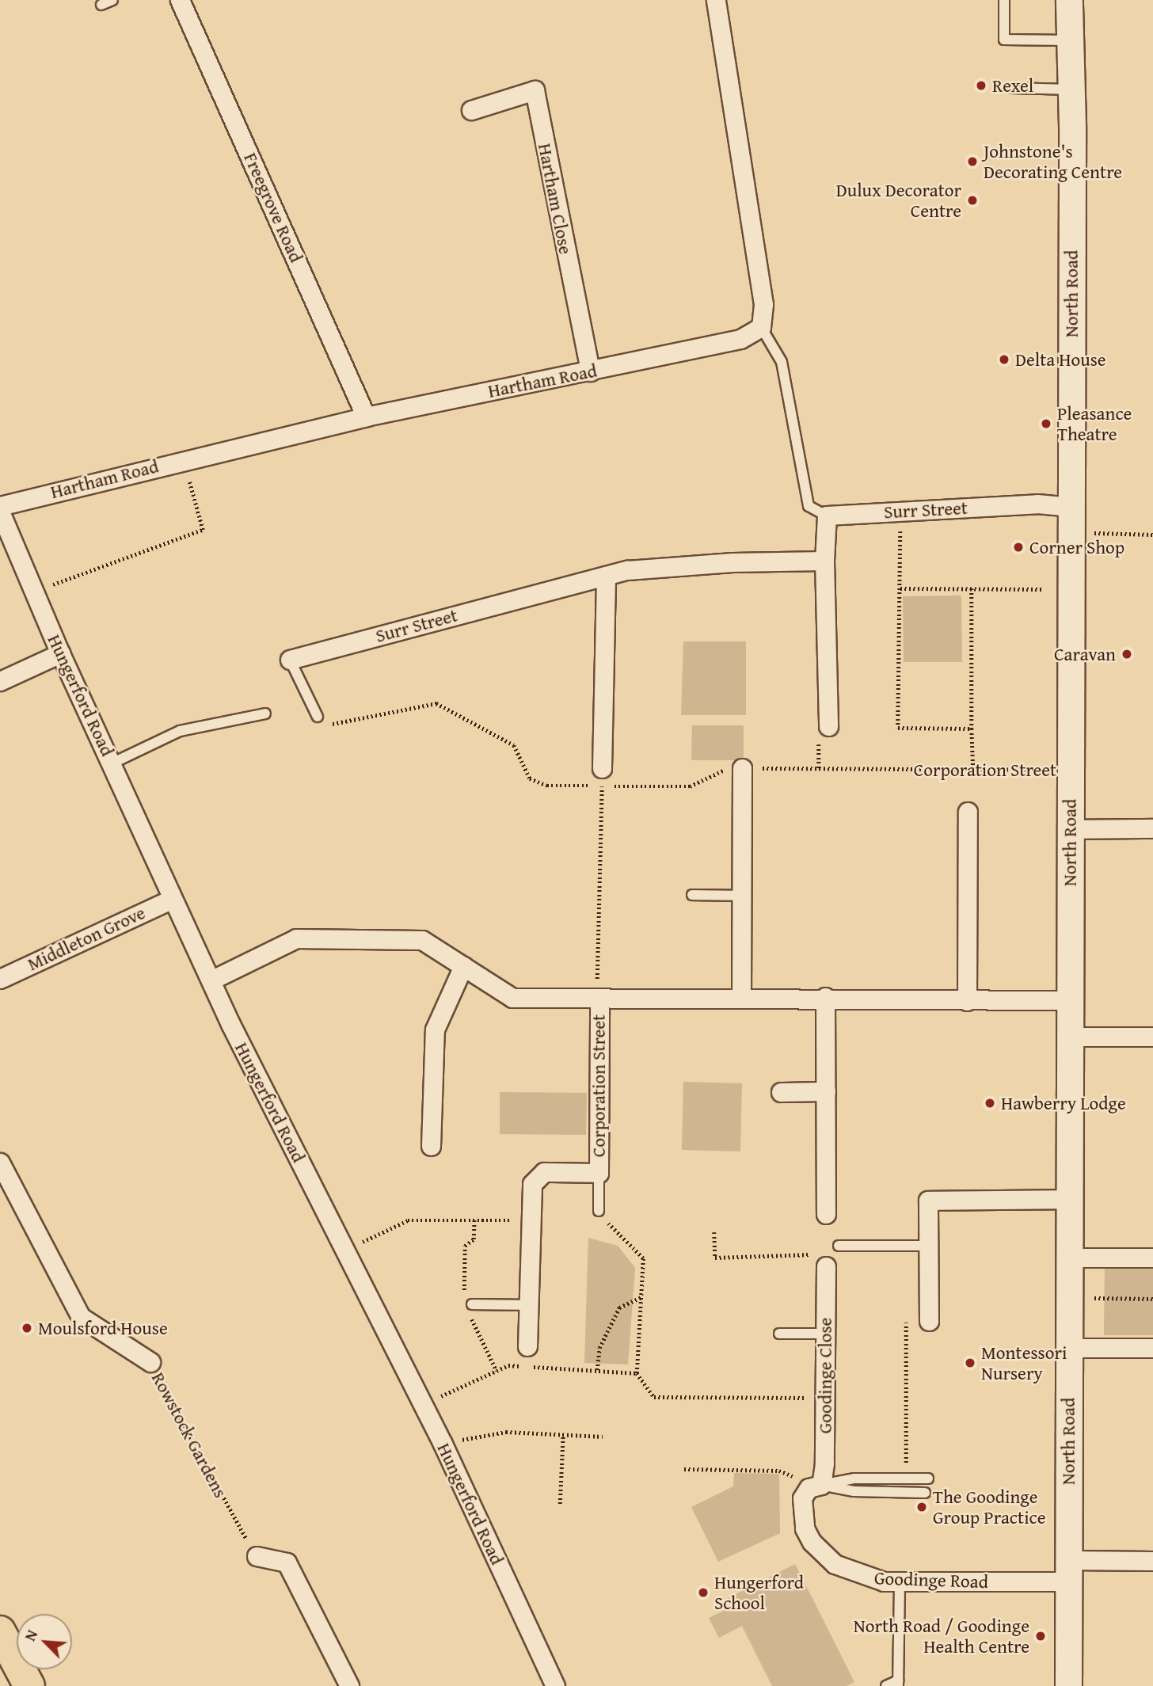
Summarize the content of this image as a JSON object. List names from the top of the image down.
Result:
{
  "streets": {
    "street": [
      "Hartham Close",
      "Freegrove Road",
      "North Road",
      "Hartham Road",
      "Surr Street",
      "Hungerford Road",
      "Corporation Street",
      "Middleton Grove",
      "Goodinge Close",
      "Rowstock Gardens",
      "Goodinge Road"
    ]
  },
  "crossings": [
    ["Hartham Close", "Hartham Road"],
    ["Freegrove Road", "Hartham Road"],
    ["North Road", "Surr Street"],
    ["North Road", "Corporation Street"],
    ["North Road", "Goodinge Road"],
    ["Surr Street", "Corporation Street"],
    ["Hungerford Road", "Corporation Street"],
    ["Hungerford Road", "Middleton Grove"],
    ["Goodinge Close", "Goodinge Road"]
  ],
  "places": [
    "Rexel",
    "Johnstone's Decorating Centre",
    "Dulux Decorator Centre",
    "Delta House",
    "Pleasance Theatre",
    "Corner Shop",
    "Caravan",
    "Hawberry Lodge",
    "Moulsford House",
    "Montessori Nursery",
    "The Goodinge Group Practice",
    "Hungerford School",
    "North Road / Goodinge Health Centre"
  ],
  "north": "top left"
}
